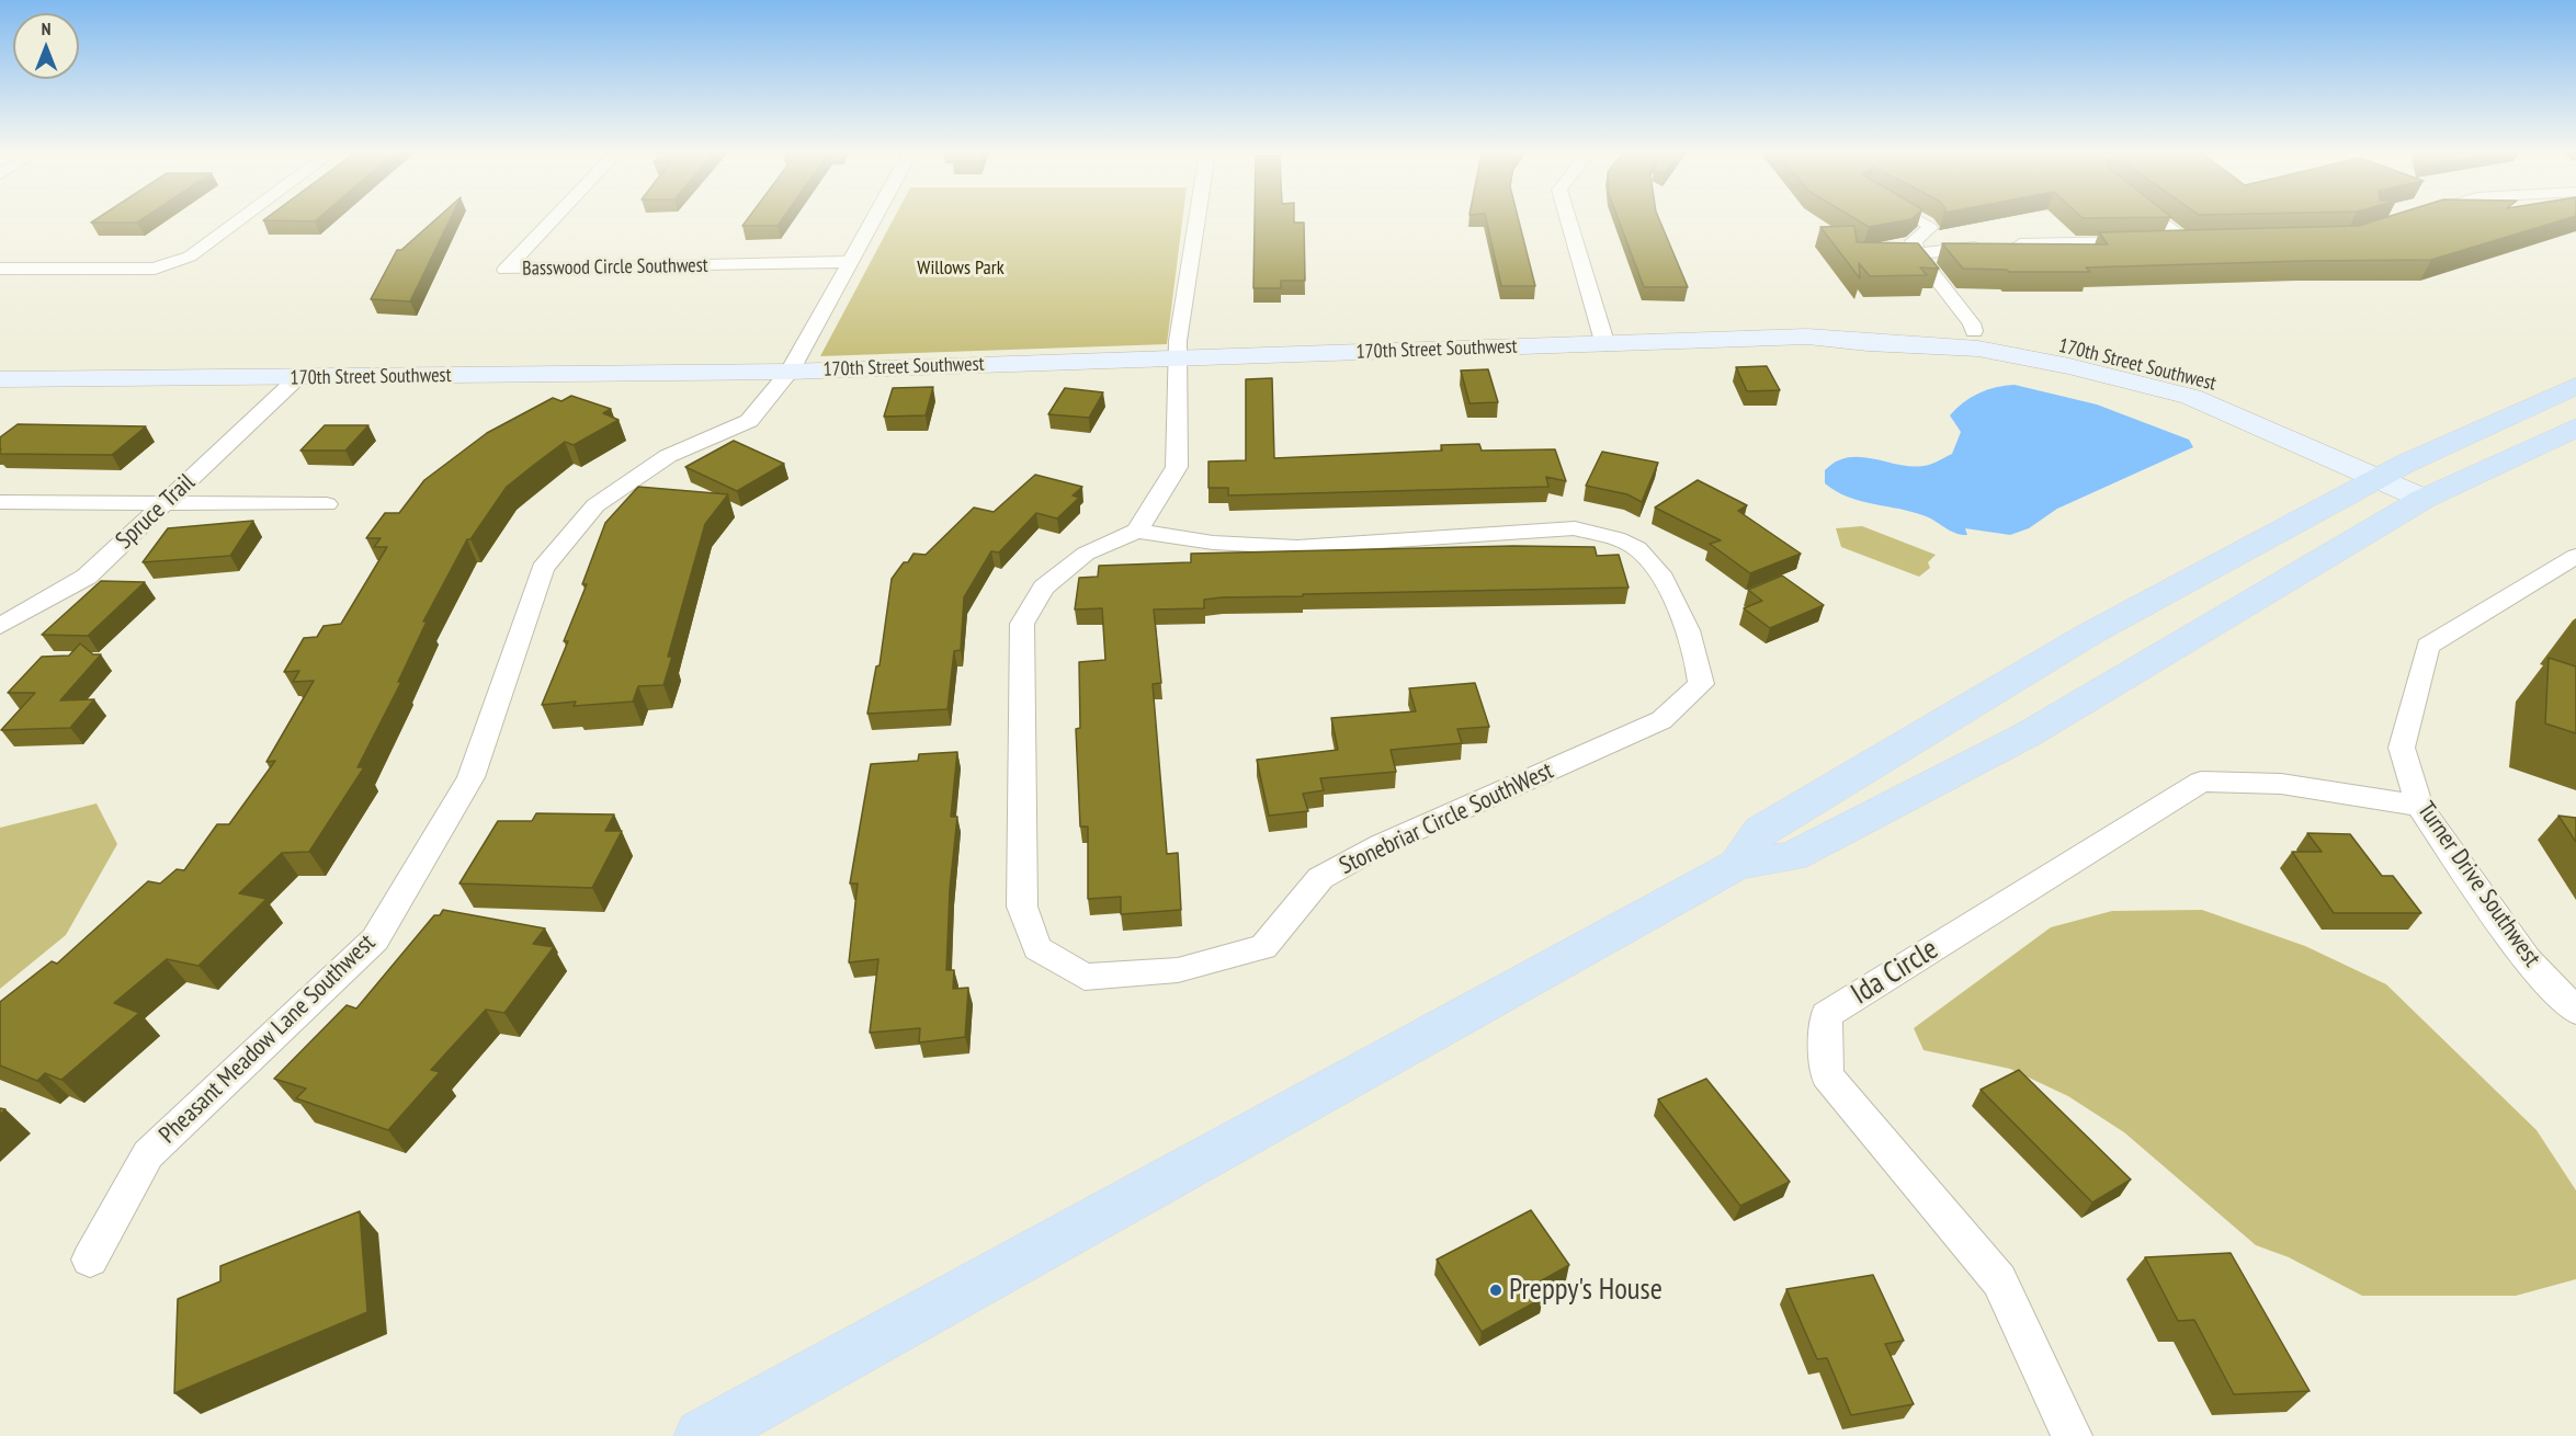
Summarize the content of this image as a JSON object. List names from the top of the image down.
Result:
{
  "streets": {
    "street": [
      "Basswood Circle Southwest",
      "170th Street Southwest",
      "Spruce Trail",
      "Stonebriar Circle SouthWest",
      "Turner Drive Southwest",
      "Ida Circle",
      "Pheasant Meadow Lane Southwest"
    ]
  },
  "crossings": [
    ["Basswood Circle Southwest", "Pheasant Meadow Lane Southwest"],
    ["170th Street Southwest", "Spruce Trail"],
    ["170th Street Southwest", "Pheasant Meadow Lane Southwest"],
    ["Turner Drive Southwest", "Ida Circle"]
  ],
  "parks": ["Willows Park"],
  "places": ["Preppy's House"],
  "north": "top"
}
